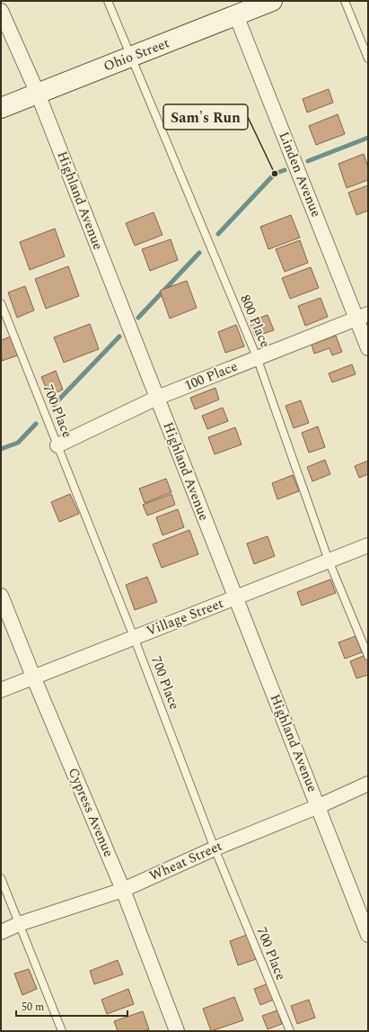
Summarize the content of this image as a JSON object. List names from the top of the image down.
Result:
{
  "streets": {
    "main road": ["Ohio Street"],
    "street": [
      "Linden Avenue",
      "Highland Avenue",
      "100 Place",
      "Village Street",
      "Cypress Avenue",
      "Wheat Street"
    ],
    "lane": ["800 Place", "700 Place"]
  },
  "crossings": [
    ["Ohio Street", "Linden Avenue"],
    ["Ohio Street", "Highland Avenue"],
    ["Ohio Street", "800 Place"],
    ["Linden Avenue", "100 Place"],
    ["Highland Avenue", "100 Place"],
    ["Highland Avenue", "Village Street"],
    ["Highland Avenue", "Wheat Street"],
    ["800 Place", "100 Place"],
    ["800 Place", "Village Street"],
    ["100 Place", "700 Place"],
    ["700 Place", "Village Street"],
    ["700 Place", "Wheat Street"],
    ["Village Street", "Cypress Avenue"],
    ["Cypress Avenue", "Wheat Street"]
  ],
  "places": ["Sam's Run"],
  "scale_bar": "50 m"
}
